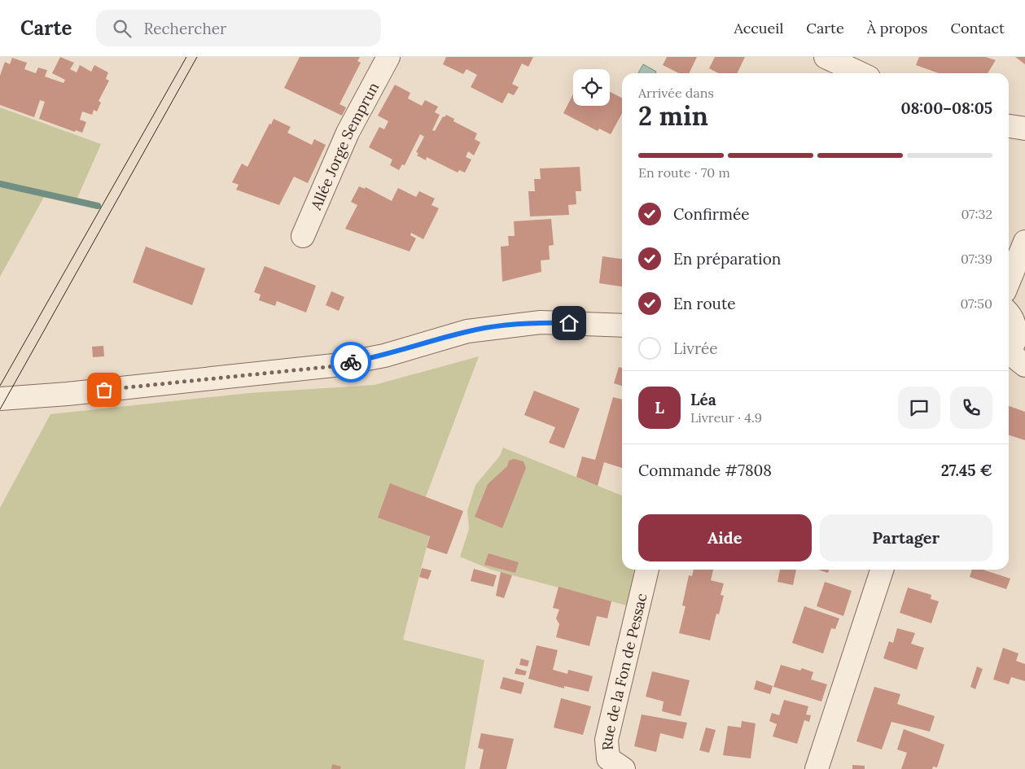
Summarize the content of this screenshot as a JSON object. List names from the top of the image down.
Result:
{
  "streets": {
    "street": ["Allée Jorge Semprun", "Rue de la Fon de Pessac"]
  },
  "page": {
    "header": "Carte",
    "search": "Rechercher",
    "nav": [
      "Accueil",
      "Carte",
      "À propos",
      "Contact"
    ],
    "heading": ["2 min", "Arrivée dans", "08:00–08:05"],
    "panel": [
      "Léa",
      "Livreur · 4.9",
      "Commande #7808",
      "27.45 €"
    ],
    "bar": "En route · 70 m",
    "list": [
      ["Confirmée", "07:32"],
      ["En préparation", "07:39"],
      ["En route", "07:50"],
      "Livrée"
    ],
    "round": "L",
    "buttons": ["Aide", "Partager"]
  }
}
